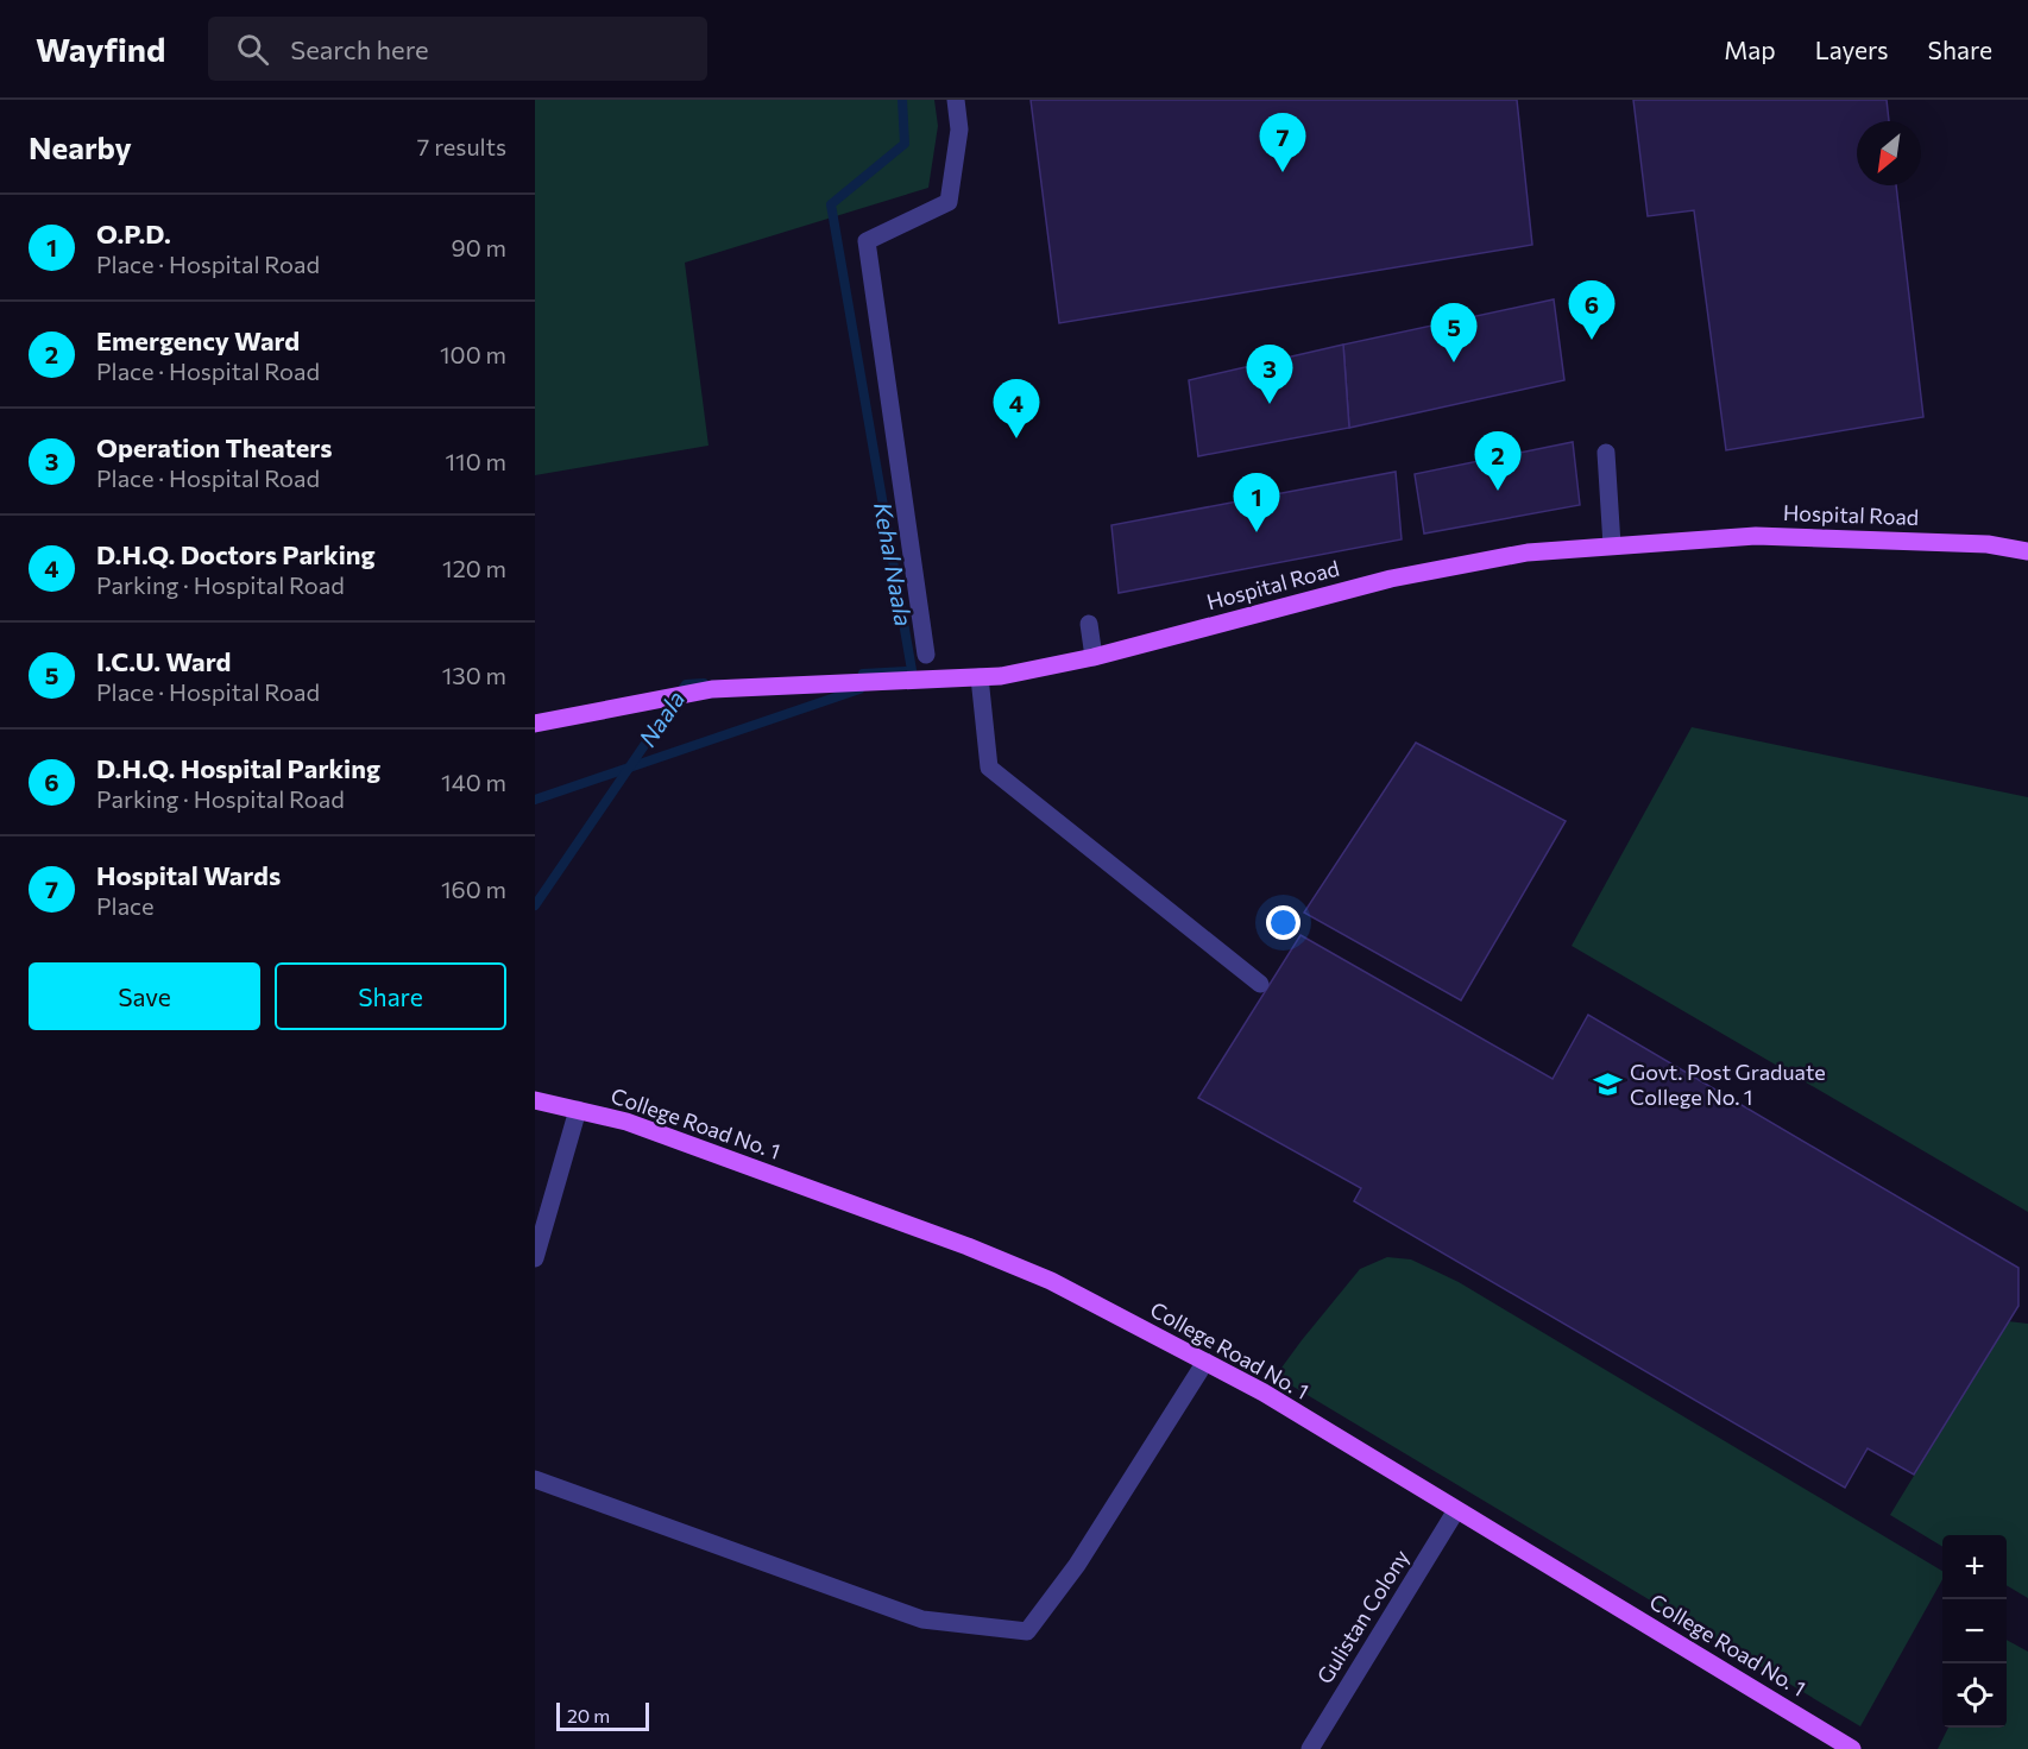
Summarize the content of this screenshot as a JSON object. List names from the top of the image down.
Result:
{
  "streets": {
    "main road": ["Hospital Road", "College Road No. 1"],
    "street": ["Gulistan Colony"]
  },
  "crossings": [
    ["College Road No. 1", "Gulistan Colony"]
  ],
  "water": ["Kehal Naala", "Naala"],
  "places": {
    "school or university": ["Govt. Post Graduate College No. 1"]
  },
  "scale_bar": "20 m",
  "north": "bottom left",
  "page": {
    "header": "Wayfind",
    "search": "Search here",
    "nav": ["Map", "Layers", "Share"],
    "heading": ["Nearby", "7 results"],
    "pins": [
      "7",
      "6",
      "5",
      "3",
      "4",
      "2",
      "1"
    ],
    "list": [
      {
        "mark": "1",
        "name": "O.P.D.",
        "note": "Place · Hospital Road",
        "value": "90 m"
      },
      {
        "mark": "2",
        "name": "Emergency Ward",
        "note": "Place · Hospital Road",
        "value": "100 m"
      },
      {
        "mark": "3",
        "name": "Operation Theaters",
        "note": "Place · Hospital Road",
        "value": "110 m"
      },
      {
        "mark": "4",
        "name": "D.H.Q. Doctors Parking",
        "note": "Parking · Hospital Road",
        "value": "120 m"
      },
      {
        "mark": "5",
        "name": "I.C.U. Ward",
        "note": "Place · Hospital Road",
        "value": "130 m"
      },
      {
        "mark": "6",
        "name": "D.H.Q. Hospital Parking",
        "note": "Parking · Hospital Road",
        "value": "140 m"
      },
      {
        "mark": "7",
        "name": "Hospital Wards",
        "note": "Place",
        "value": "160 m"
      }
    ],
    "buttons": ["Save", "Share"],
    "map_buttons": ["+", "−"],
    "scale": "20 m"
  }
}
